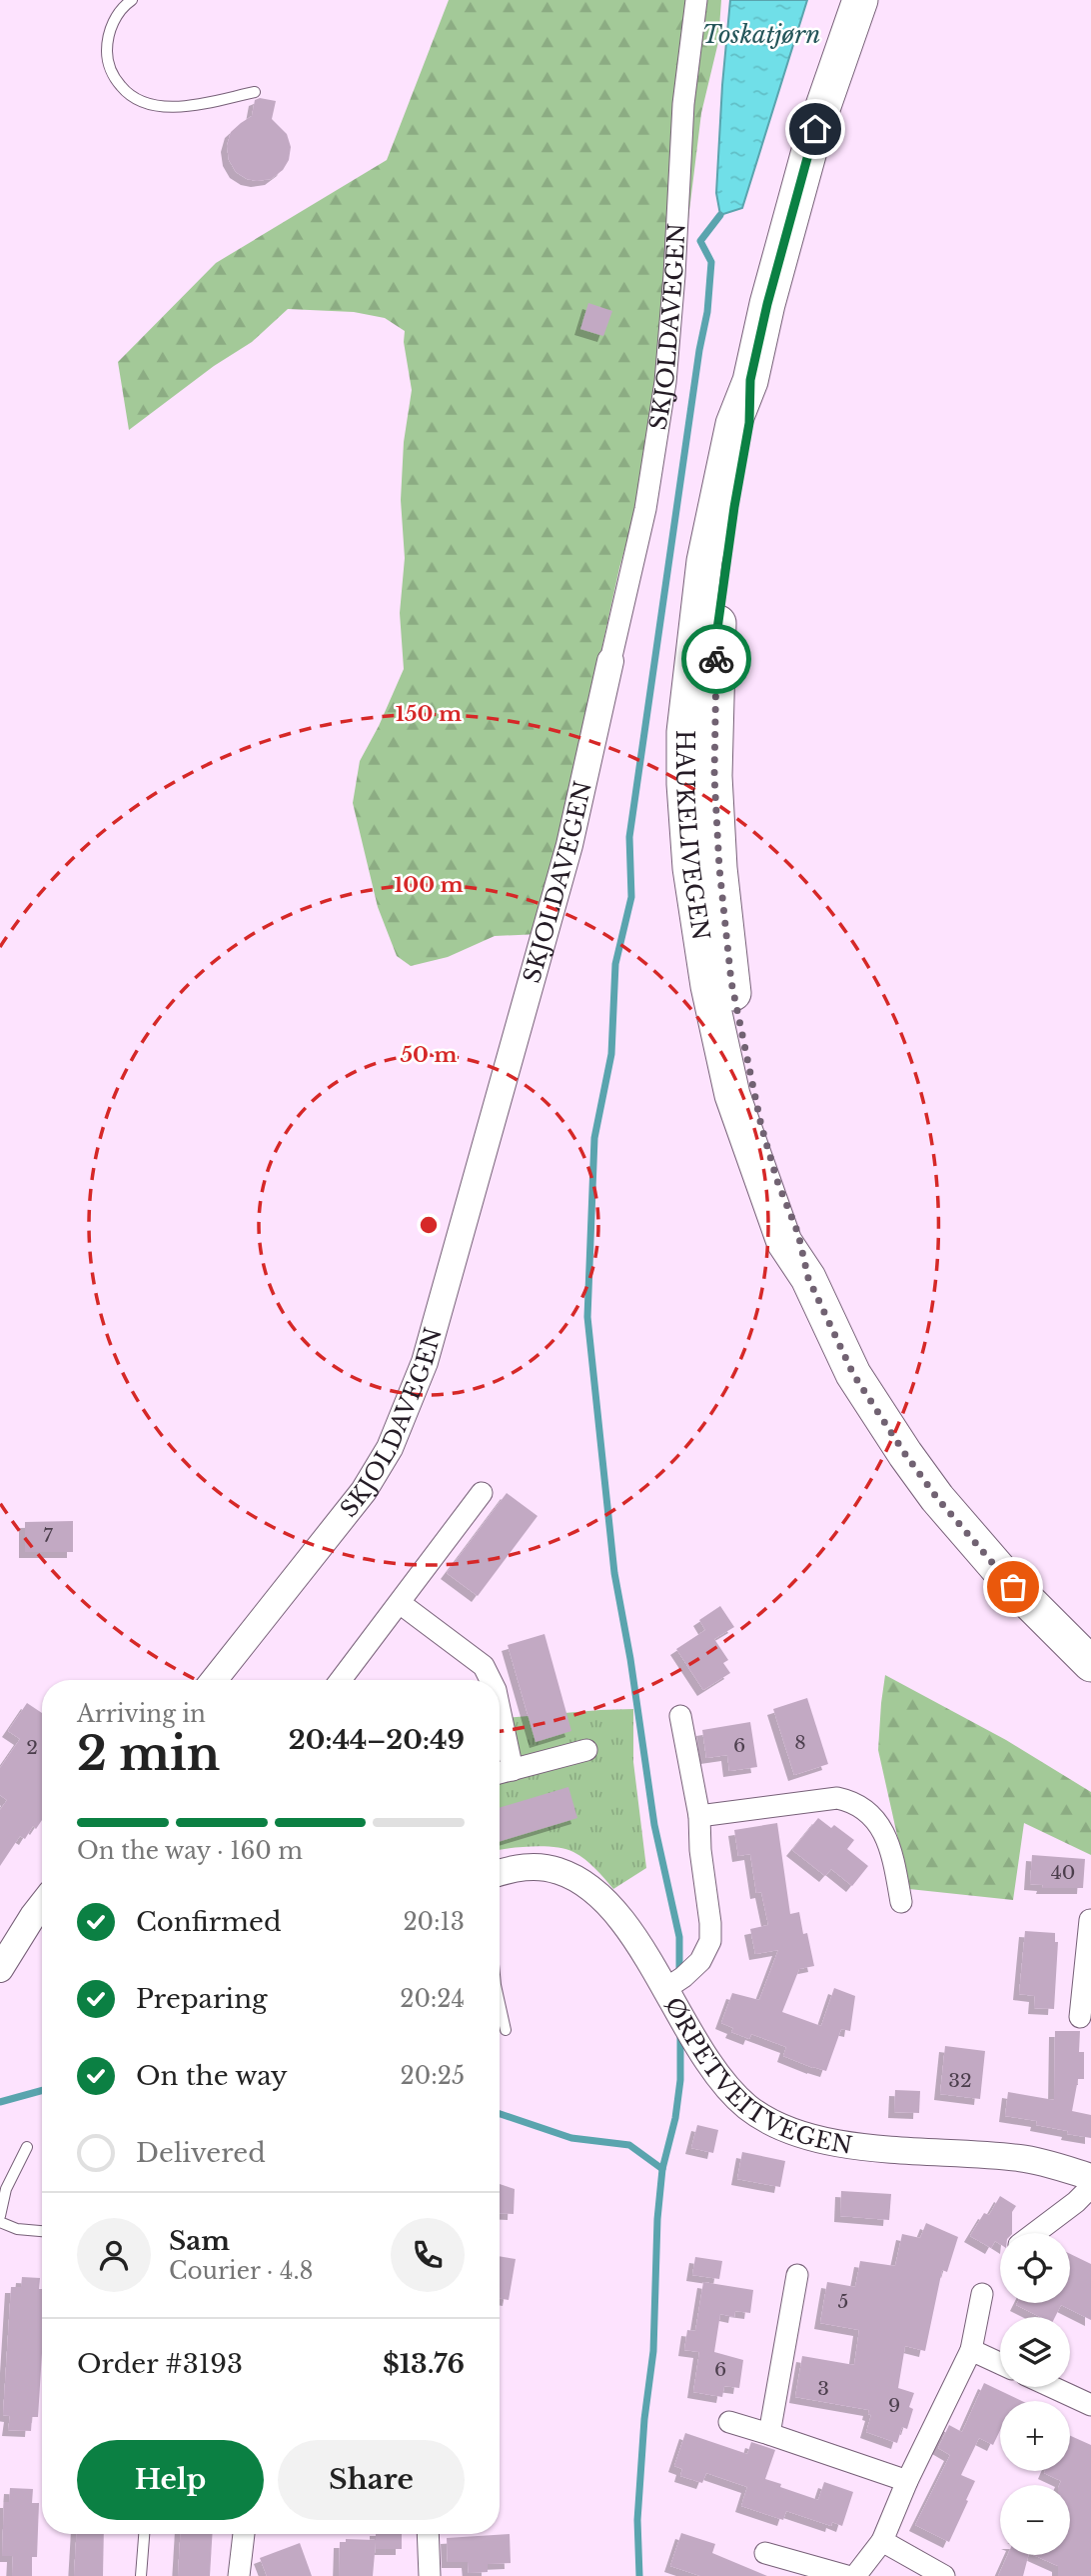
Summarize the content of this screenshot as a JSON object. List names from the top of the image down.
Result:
{
  "streets": {
    "highway": ["HAUKELIVEGEN"],
    "street": ["SKJOLDAVEGEN", "ØRPETVEITVEGEN"]
  },
  "water": ["Toskatjørn"],
  "house_numbers": [
    "7",
    "8",
    "6",
    "2",
    "40",
    "32",
    "5",
    "6",
    "3",
    "9"
  ],
  "page": {
    "heading": ["2 min", "Arriving in", "20:44–20:49"],
    "panel": [
      "Sam",
      "Courier · 4.8",
      "Order #3193",
      "$13.76"
    ],
    "bar": "On the way · 160 m",
    "list": [
      ["Confirmed", "20:13"],
      ["Preparing", "20:24"],
      ["On the way", "20:25"],
      "Delivered"
    ],
    "map_buttons": ["+", "−"],
    "buttons": ["Help", "Share"]
  },
  "rings": ["150 m", "100 m", "50 m"]
}
